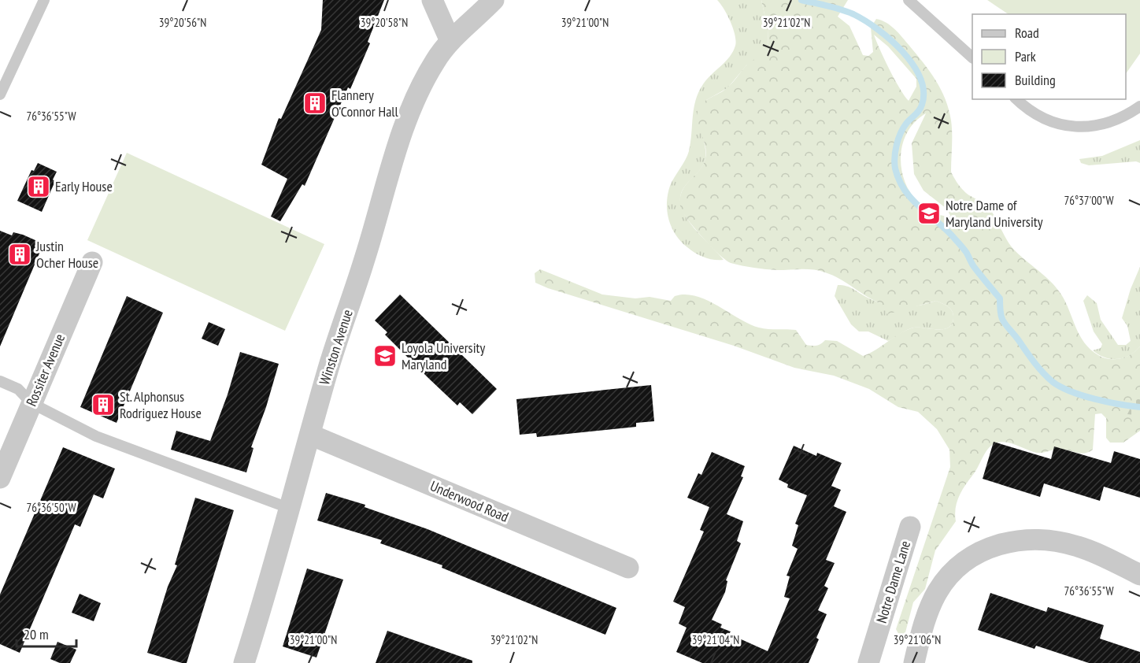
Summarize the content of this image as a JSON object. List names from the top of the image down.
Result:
{
  "streets": {
    "street": [
      "Winston Avenue",
      "Rossiter Avenue",
      "Underwood Road",
      "Notre Dame Lane"
    ]
  },
  "crossings": [
    ["Winston Avenue", "Underwood Road"]
  ],
  "places": {
    "building": [
      "Flannery O’Connor Hall",
      "Early House",
      "Justin Ocher House",
      "St. Alphonsus Rodriguez House"
    ],
    "school or university": ["Notre Dame of Maryland University", "Loyola University Maryland"]
  },
  "legend": ["Road", "Park", "Building"],
  "scale_bar": "20 m",
  "coordinates": [
    "39°20'56\"N",
    "39°20'58\"N",
    "39°21'00\"N",
    "39°21'02\"N",
    "76°36'55\"W",
    "76°37'00\"W",
    "76°36'50\"W",
    "39°21'04\"N",
    "39°21'06\"N"
  ]
}
